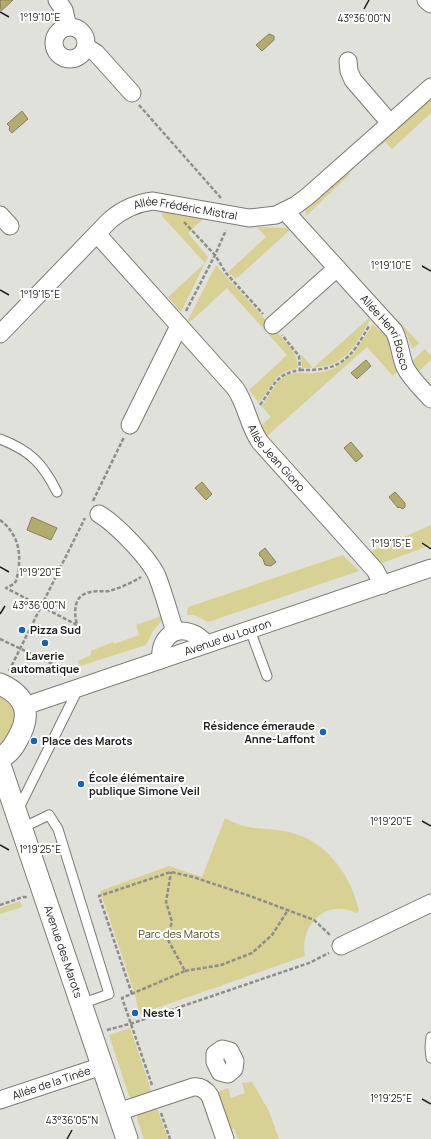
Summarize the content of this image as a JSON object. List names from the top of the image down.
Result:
{
  "streets": {
    "street": [
      "Allée Frédéric Mistral",
      "Allée Henri Bosco",
      "Allée Jean Giono",
      "Avenue du Louron",
      "Avenue des Marots",
      "Allée de la Tinée"
    ]
  },
  "crossings": [
    ["Allée Frédéric Mistral", "Allée Henri Bosco"],
    ["Allée Frédéric Mistral", "Allée Jean Giono"],
    ["Allée Jean Giono", "Avenue du Louron"],
    ["Avenue des Marots", "Allée de la Tinée"]
  ],
  "parks": ["Parc des Marots"],
  "places": [
    "Pizza Sud",
    "Laverie automatique",
    "Résidence émeraude Anne-Laffont",
    "Place des Marots",
    "École élémentaire publique Simone Veil",
    "Neste 1"
  ],
  "coordinates": [
    "1°19'10\"E",
    "43°36'00\"N",
    "1°19'15\"E",
    "1°19'20\"E",
    "1°19'25\"E",
    "43°36'05\"N"
  ]
}
